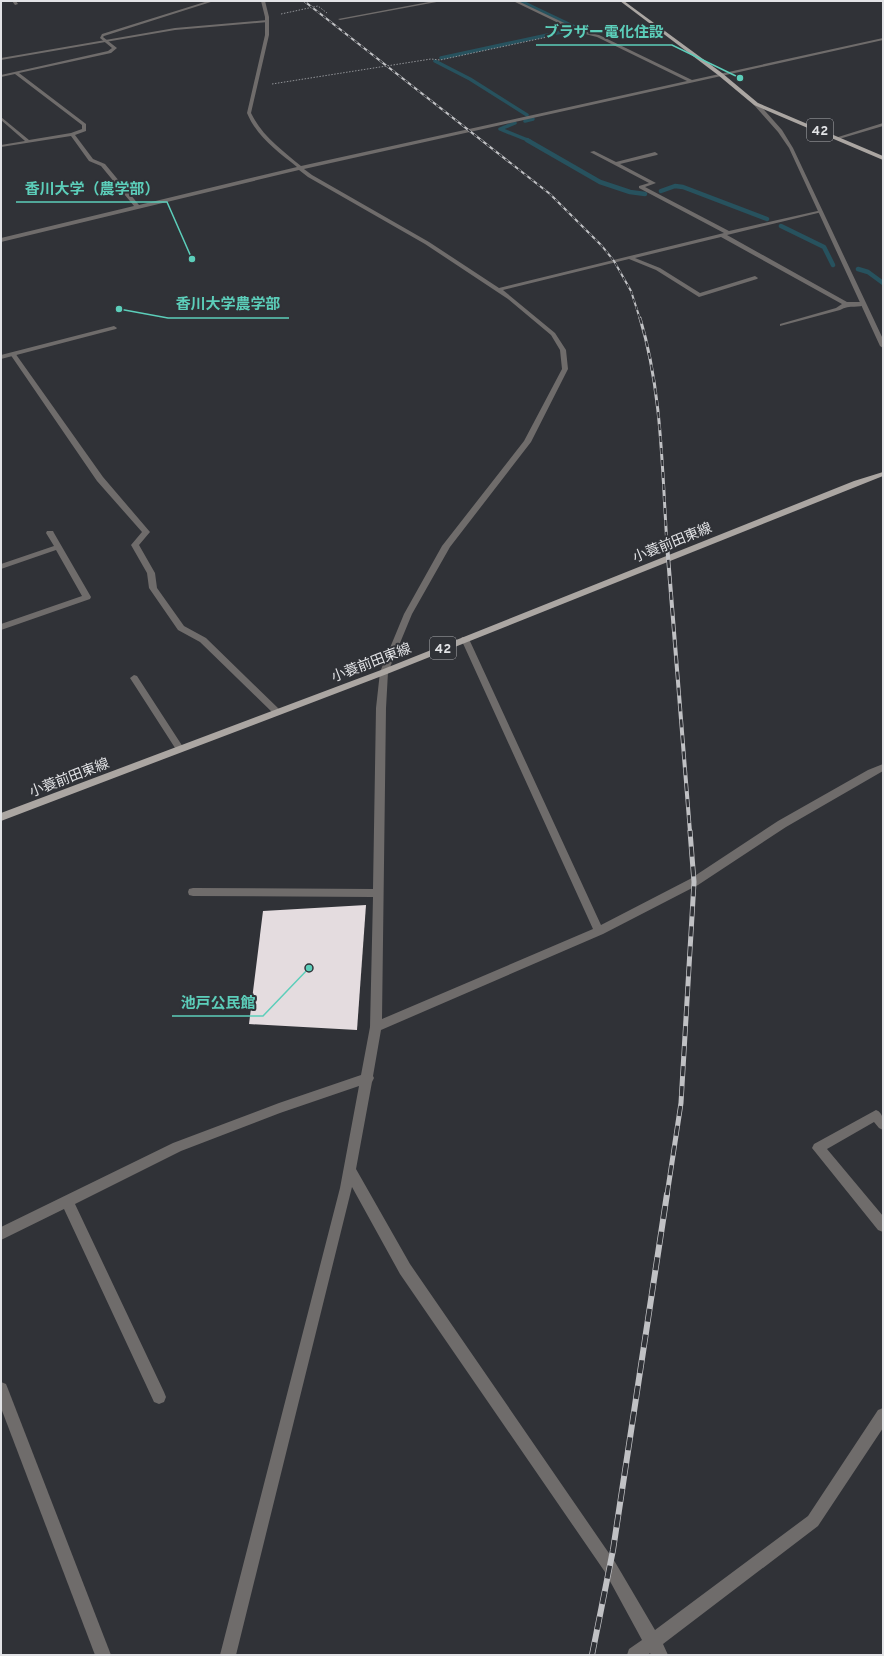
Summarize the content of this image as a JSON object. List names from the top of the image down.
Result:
{
  "streets": {
    "main road": ["42", "小蓑前田東線"]
  },
  "places": [
    "ブラザー電化住設",
    "香川大学（農学部）",
    "香川大学農学部",
    "池戸公民館"
  ]
}
